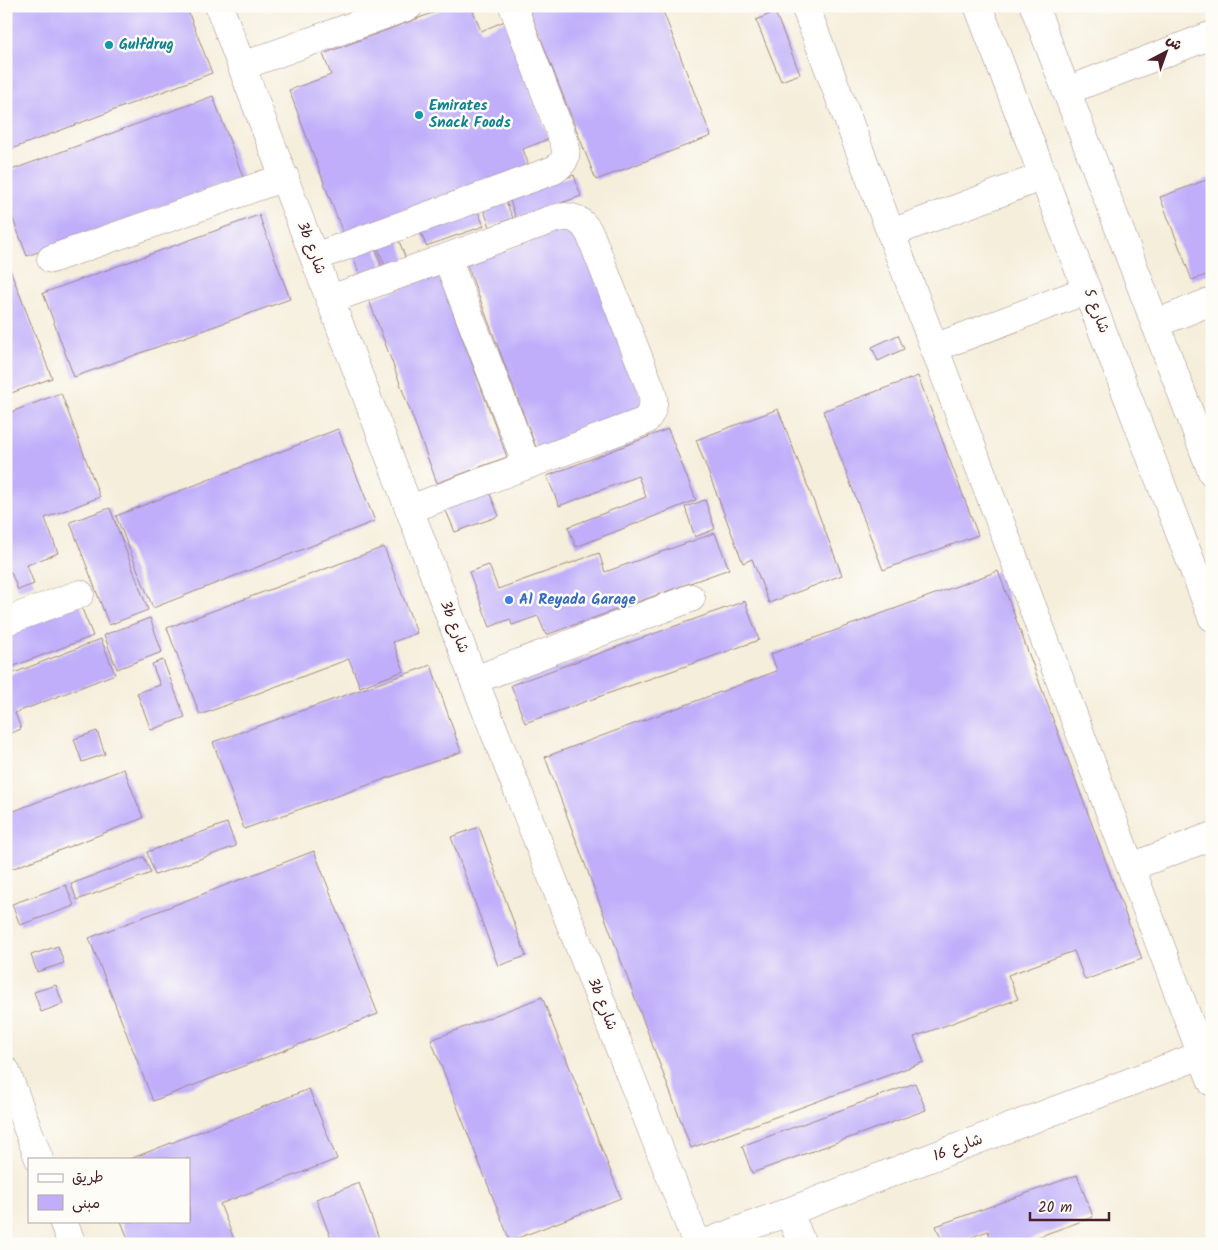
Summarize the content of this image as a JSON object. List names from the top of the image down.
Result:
{
  "streets": {
    "street": ["3b شارع", "شارع 5", "شارع 16"]
  },
  "places": ["Gulfdrug", "Emirates Snack Foods", "Al Reyada Garage"],
  "legend": ["طريق", "مبنى"],
  "scale_bar": "20 m",
  "north": "top right"
}
